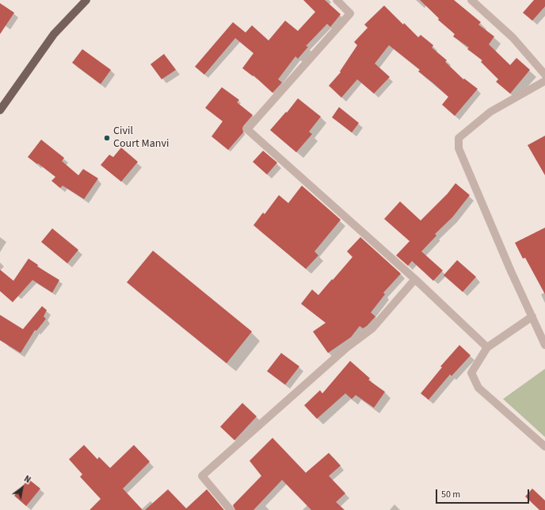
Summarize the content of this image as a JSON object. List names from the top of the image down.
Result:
{
  "places": ["Civil Court Manvi"],
  "scale_bar": "50 m",
  "north": "top right"
}
